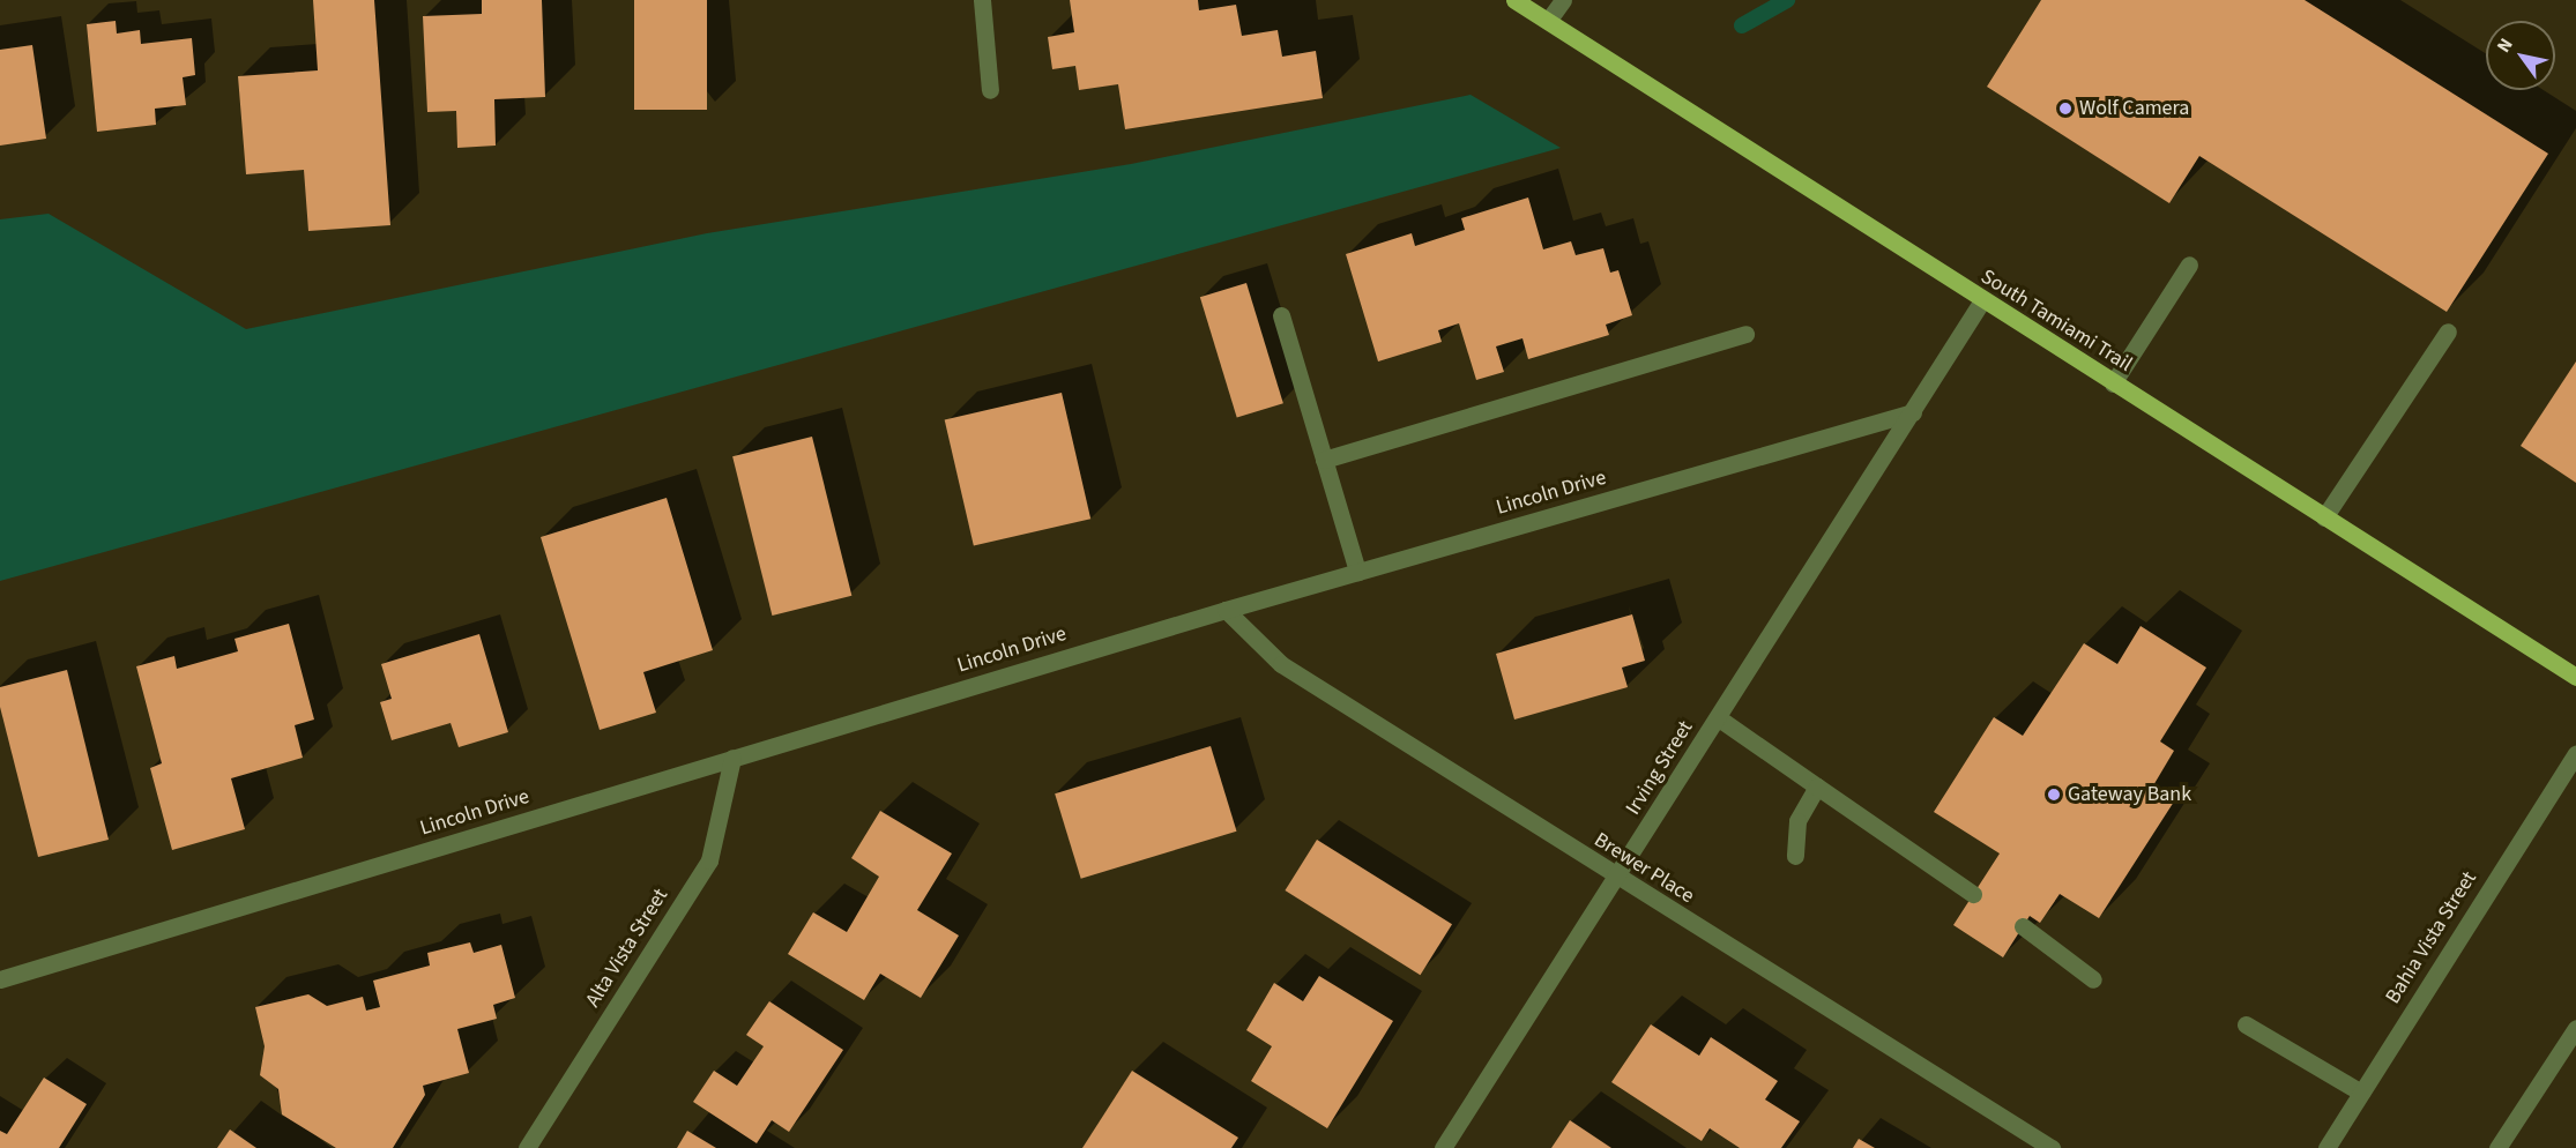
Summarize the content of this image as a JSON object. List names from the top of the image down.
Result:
{
  "streets": {
    "main road": ["South Tamiami Trail"],
    "street": [
      "Lincoln Drive",
      "Irving Street",
      "Brewer Place",
      "Bahia Vista Street",
      "Alta Vista Street"
    ]
  },
  "crossings": [
    ["Lincoln Drive", "Irving Street"],
    ["Lincoln Drive", "Brewer Place"],
    ["Lincoln Drive", "Alta Vista Street"],
    ["Irving Street", "Brewer Place"]
  ],
  "places": ["Wolf Camera", "Gateway Bank"],
  "north": "top left"
}
